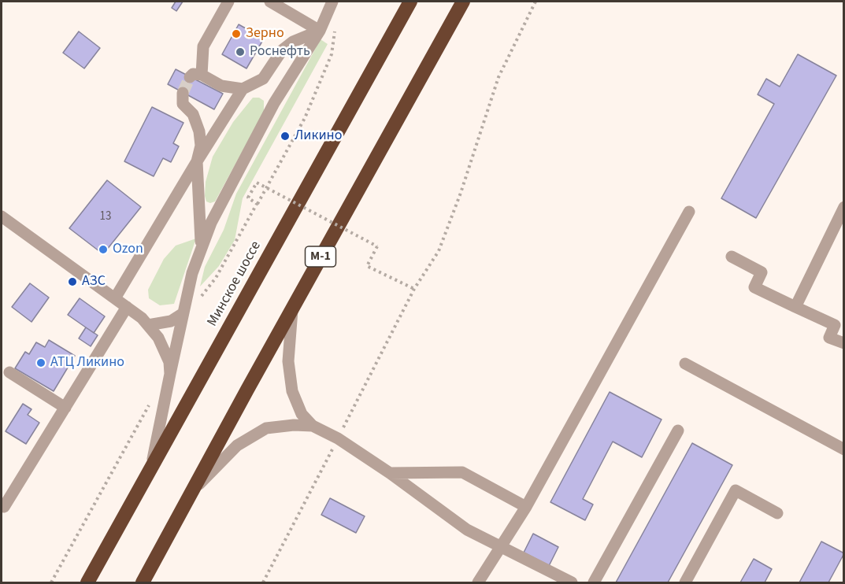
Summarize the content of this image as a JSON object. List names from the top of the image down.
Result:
{
  "streets": {
    "highway": ["М-1", "Минское шоссе"]
  },
  "places": [
    "Зерно",
    "Роснефть",
    "Ликино",
    "Ozon",
    "АЗС",
    "АТЦ Ликино"
  ],
  "house_numbers": ["13"]
}
